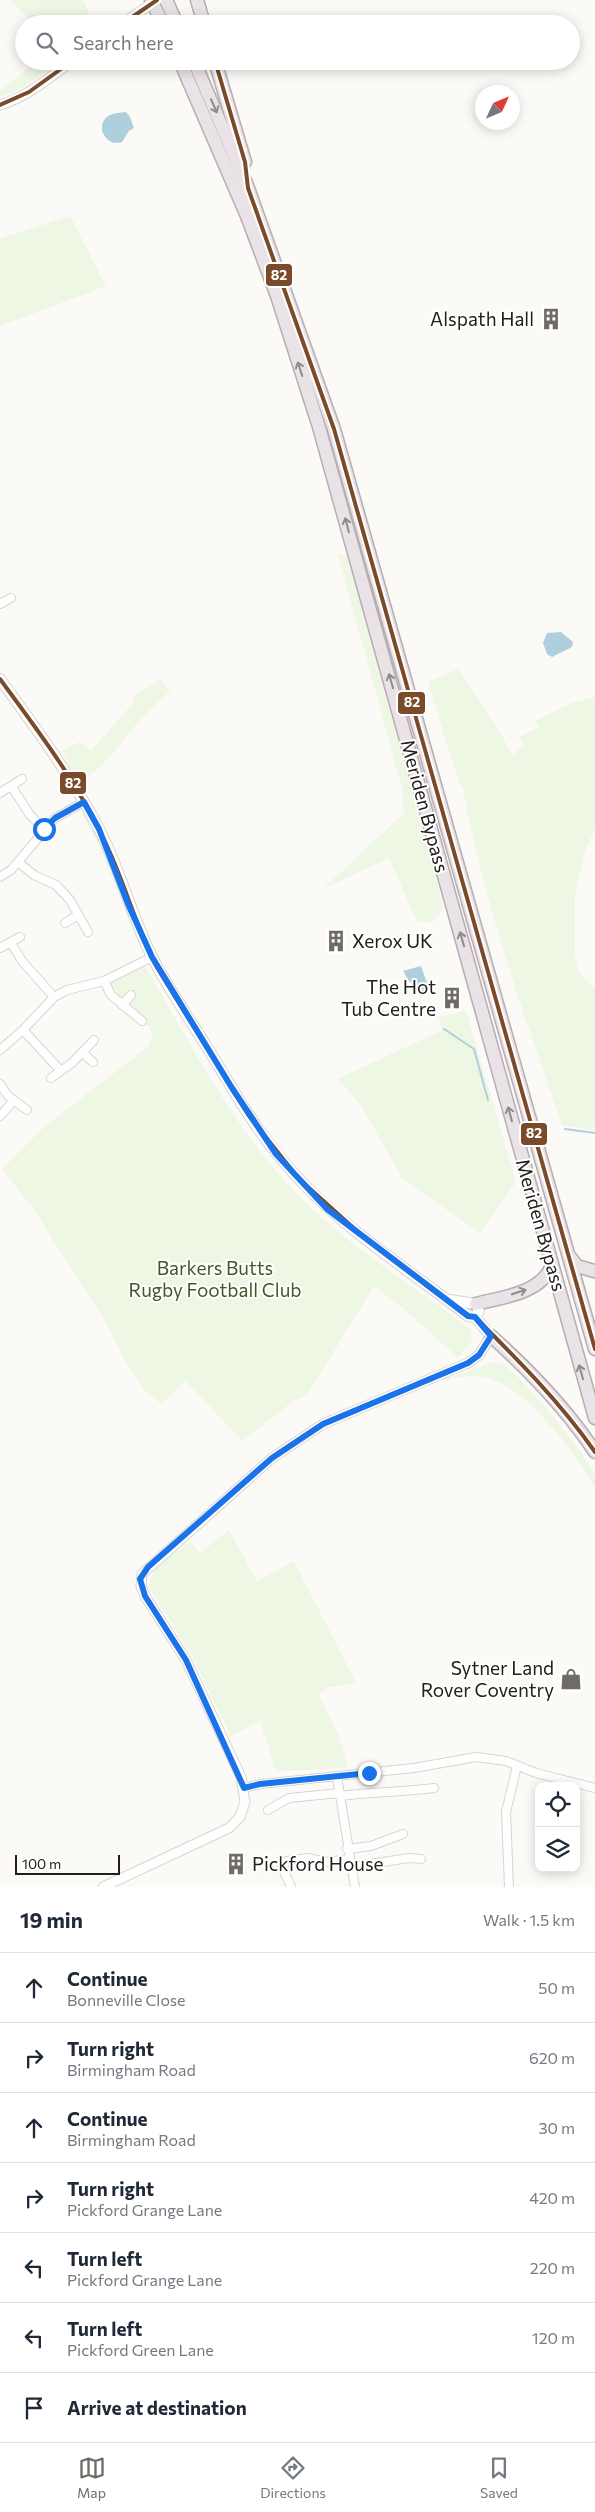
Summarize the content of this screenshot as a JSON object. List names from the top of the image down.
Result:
{
  "streets": {
    "highway": ["Meriden Bypass"]
  },
  "parks": ["Barkers Butts Rugby Football Club"],
  "places": {
    "building": [
      "Alspath Hall",
      "Xerox UK",
      "The Hot Tub Centre",
      "Pickford House"
    ],
    "shop": ["Sytner Land Rover Coventry"]
  },
  "lines": ["transit line 82"],
  "scale_bar": "100 m",
  "north": "top right",
  "page": {
    "search": "Search here",
    "scale": "100 m",
    "heading": ["19 min", "Walk · 1.5 km"],
    "list": [
      ["Continue", "Bonneville Close", "50 m"],
      ["Turn right", "Birmingham Road", "620 m"],
      ["Continue", "Birmingham Road", "30 m"],
      ["Turn right", "Pickford Grange Lane", "420 m"],
      ["Turn left", "Pickford Grange Lane", "220 m"],
      ["Turn left", "Pickford Green Lane", "120 m"],
      "Arrive at destination"
    ],
    "nav": ["Map", "Directions", "Saved"]
  }
}
